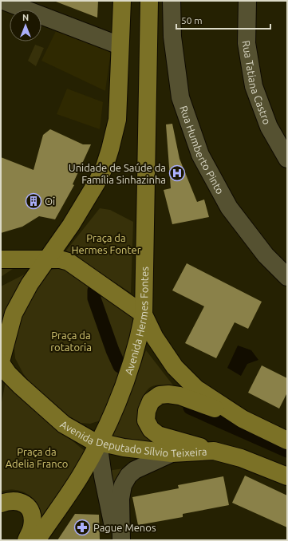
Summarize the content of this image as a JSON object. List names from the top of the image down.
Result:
{
  "streets": {
    "main road": ["Avenida Hermes Fontes", "Avenida Deputado Sílvio Teixeira"],
    "street": ["Rua Tatiana Castro", "Rua Humberto Pinto"]
  },
  "crossings": [
    ["Avenida Hermes Fontes", "Avenida Deputado Sílvio Teixeira"]
  ],
  "parks": ["Praça da Hermes Fonter", "Praça da rotatoria", "Praça da Adelia Franco"],
  "places": {
    "hospital": ["Unidade de Saúde da Família Sinhazinha"],
    "building": ["Oi"],
    "pharmacy": ["Pague Menos"]
  },
  "scale_bar": "50 m",
  "north": "top"
}
